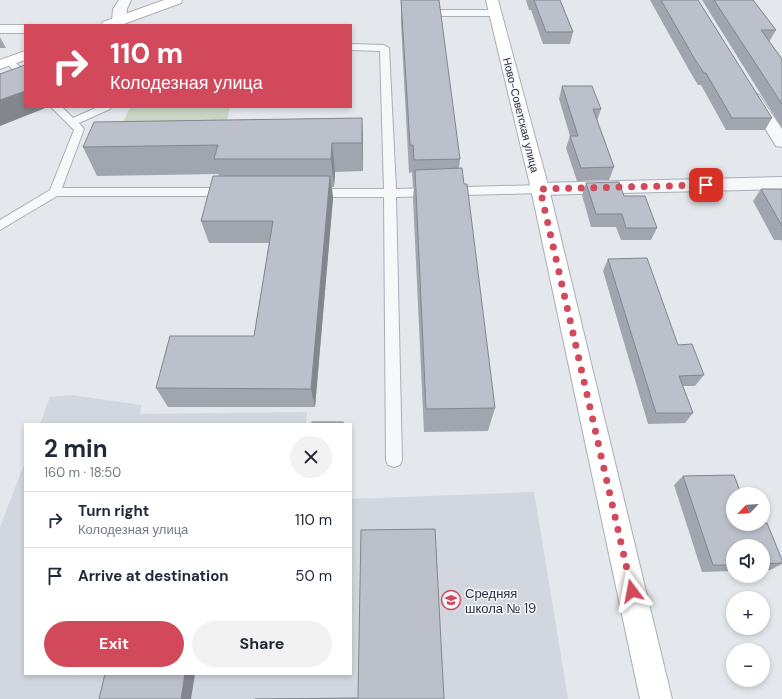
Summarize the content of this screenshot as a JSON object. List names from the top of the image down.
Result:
{
  "streets": {
    "main road": ["Ново-Советская улица"]
  },
  "places": {
    "school or university": ["Средняя школа № 19"]
  },
  "north": "bottom left",
  "page": {
    "turn": ["110 m", "Колодезная улица"],
    "heading": ["2 min", "160 m · 18:50"],
    "map_buttons": ["+", "−"],
    "list": [
      {
        "name": "Turn right",
        "note": "Колодезная улица",
        "value": "110 m"
      },
      {
        "name": "Arrive at destination",
        "value": "50 m"
      }
    ],
    "buttons": ["Exit", "Share"]
  }
}
